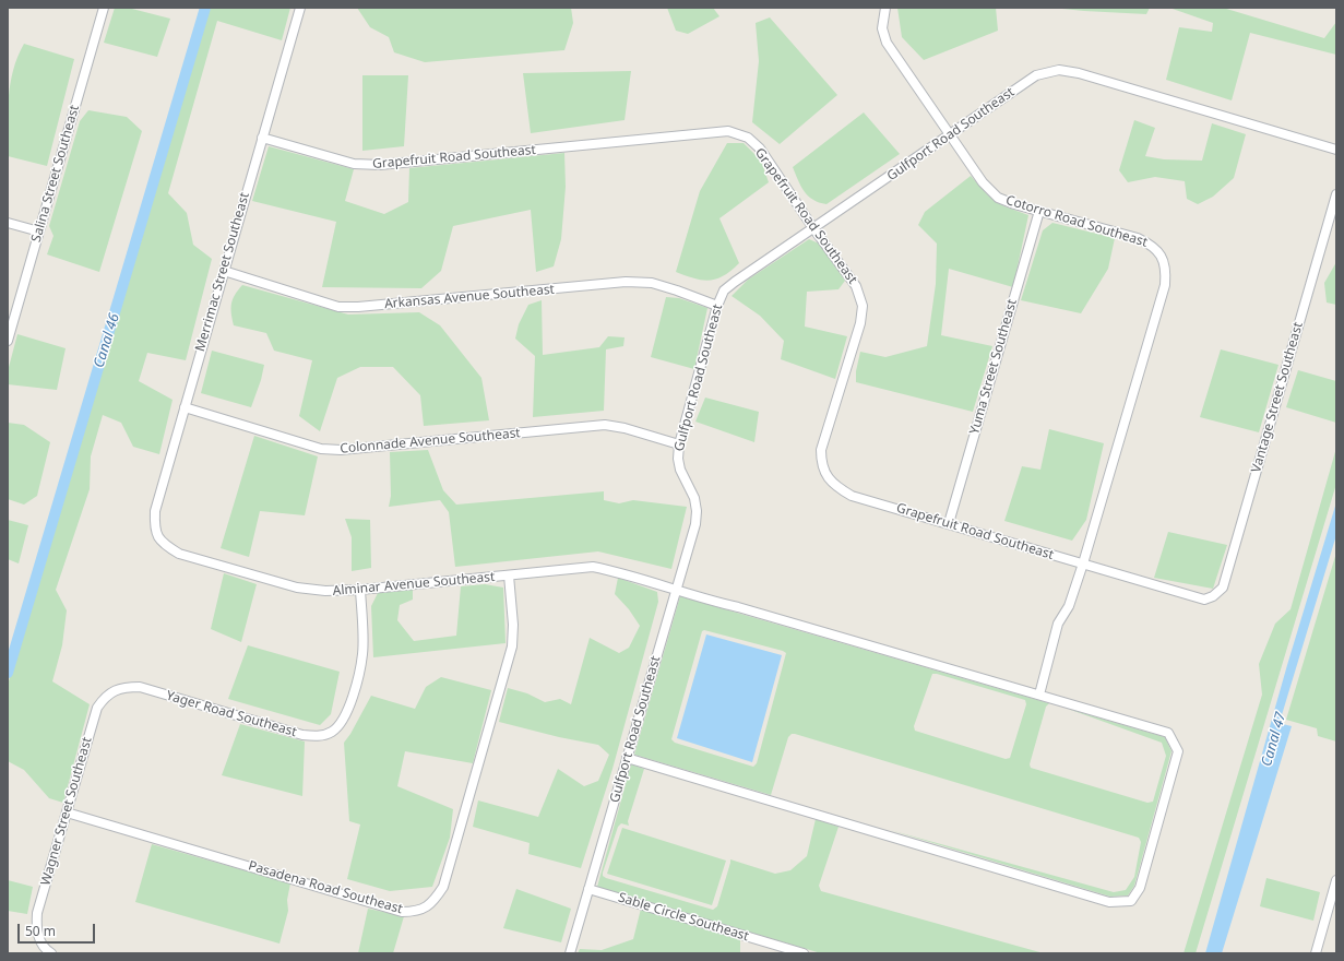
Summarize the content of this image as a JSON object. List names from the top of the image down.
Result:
{
  "streets": {
    "street": [
      "Gulfport Road Southeast",
      "Grapefruit Road Southeast",
      "Salina Street Southeast",
      "Cotorro Road Southeast",
      "Merrimac Street Southeast",
      "Arkansas Avenue Southeast",
      "Yuma Street Southeast",
      "Vantage Street Southeast",
      "Colonnade Avenue Southeast",
      "Alminar Avenue Southeast",
      "Yager Road Southeast",
      "Wagner Street Southeast",
      "Pasadena Road Southeast",
      "Sable Circle Southeast"
    ]
  },
  "crossings": [
    ["Gulfport Road Southeast", "Grapefruit Road Southeast"],
    ["Gulfport Road Southeast", "Cotorro Road Southeast"],
    ["Gulfport Road Southeast", "Arkansas Avenue Southeast"],
    ["Gulfport Road Southeast", "Colonnade Avenue Southeast"],
    ["Gulfport Road Southeast", "Alminar Avenue Southeast"],
    ["Gulfport Road Southeast", "Sable Circle Southeast"],
    ["Grapefruit Road Southeast", "Cotorro Road Southeast"],
    ["Grapefruit Road Southeast", "Merrimac Street Southeast"],
    ["Grapefruit Road Southeast", "Yuma Street Southeast"],
    ["Grapefruit Road Southeast", "Vantage Street Southeast"],
    ["Cotorro Road Southeast", "Yuma Street Southeast"],
    ["Cotorro Road Southeast", "Alminar Avenue Southeast"],
    ["Merrimac Street Southeast", "Arkansas Avenue Southeast"],
    ["Merrimac Street Southeast", "Colonnade Avenue Southeast"],
    ["Merrimac Street Southeast", "Alminar Avenue Southeast"],
    ["Alminar Avenue Southeast", "Yager Road Southeast"],
    ["Alminar Avenue Southeast", "Pasadena Road Southeast"],
    ["Yager Road Southeast", "Wagner Street Southeast"],
    ["Wagner Street Southeast", "Pasadena Road Southeast"]
  ],
  "water": ["Canal 46", "Canal 47"],
  "scale_bar": "50 m"
}
